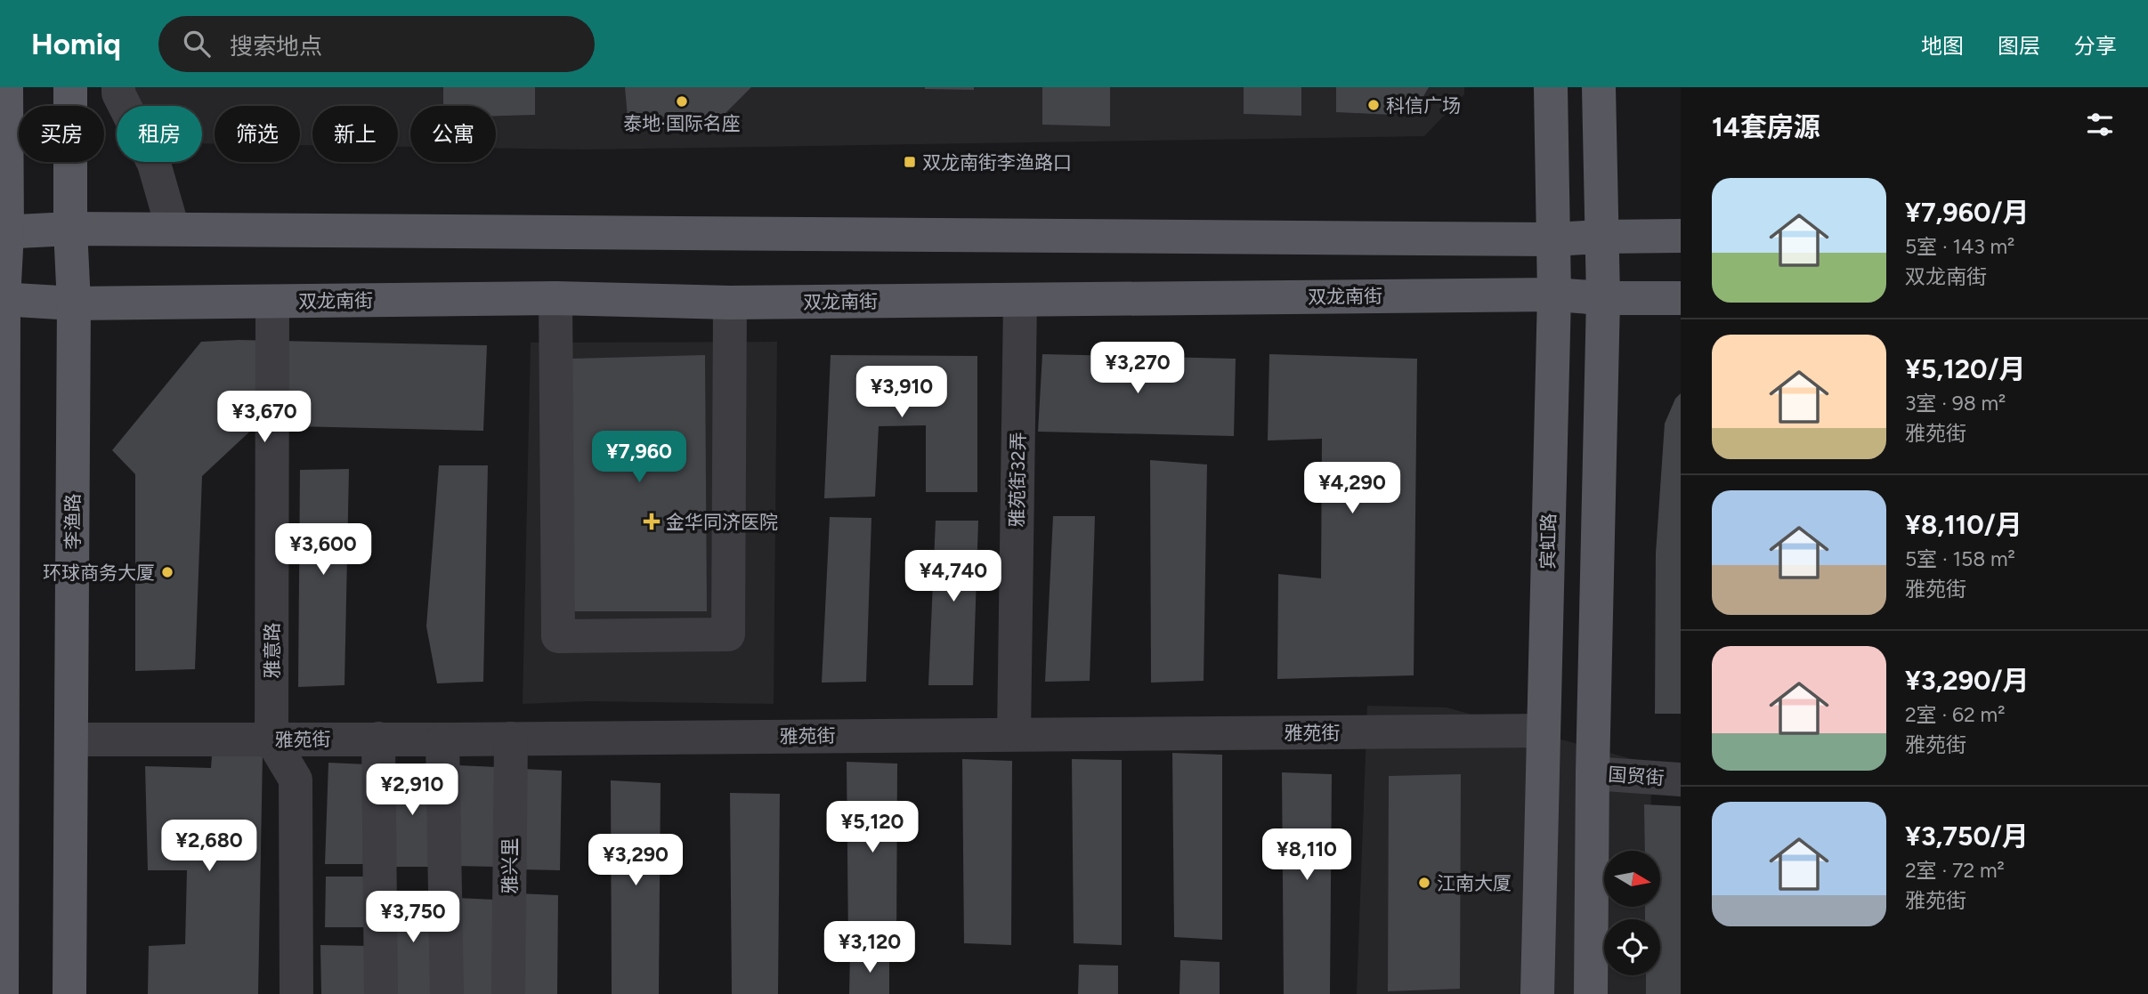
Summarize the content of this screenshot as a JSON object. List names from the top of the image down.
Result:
{
  "streets": {
    "main road": ["双龙南街", "李渔路", "宾虹路"],
    "street": [
      "雅苑街32弄",
      "雅意路",
      "雅苑街",
      "国贸街",
      "雅兴里"
    ]
  },
  "crossings": [
    ["双龙南街", "雅苑街32弄"],
    ["双龙南街", "李渔路"],
    ["双龙南街", "宾虹路"],
    ["双龙南街", "雅意路"],
    ["雅苑街32弄", "雅苑街"],
    ["李渔路", "雅苑街"],
    ["宾虹路", "雅苑街"],
    ["雅意路", "雅苑街"],
    ["雅苑街", "雅兴里"]
  ],
  "places": {
    "other": [
      "泰地·国际名座",
      "科信广场",
      "环球商务大厦",
      "江南大厦"
    ],
    "transit": ["双龙南街李渔路口"],
    "health": ["金华同济医院"]
  },
  "north": "right",
  "page": {
    "header": "Homiq",
    "search": "搜索地点",
    "nav": ["地图", "图层", "分享"],
    "heading": "14套房源",
    "chip": [
      "买房",
      "租房",
      "筛选",
      "新上",
      "公寓"
    ],
    "list": [
      {
        "name": "¥7,960/月",
        "note": "5室 · 143 m² · 双龙南街"
      },
      {
        "name": "¥5,120/月",
        "note": "3室 · 98 m² · 雅苑街"
      },
      {
        "name": "¥8,110/月",
        "note": "5室 · 158 m² · 雅苑街"
      },
      {
        "name": "¥3,290/月",
        "note": "2室 · 62 m² · 雅苑街"
      },
      {
        "name": "¥3,750/月",
        "note": "2室 · 72 m² · 雅苑街"
      }
    ],
    "price": [
      "¥3,270",
      "¥3,910",
      "¥3,670",
      "¥7,960",
      "¥4,290",
      "¥3,600",
      "¥4,740",
      "¥2,910",
      "¥5,120",
      "¥2,680",
      "¥8,110",
      "¥3,290",
      "¥3,750",
      "¥3,120"
    ]
  }
}
